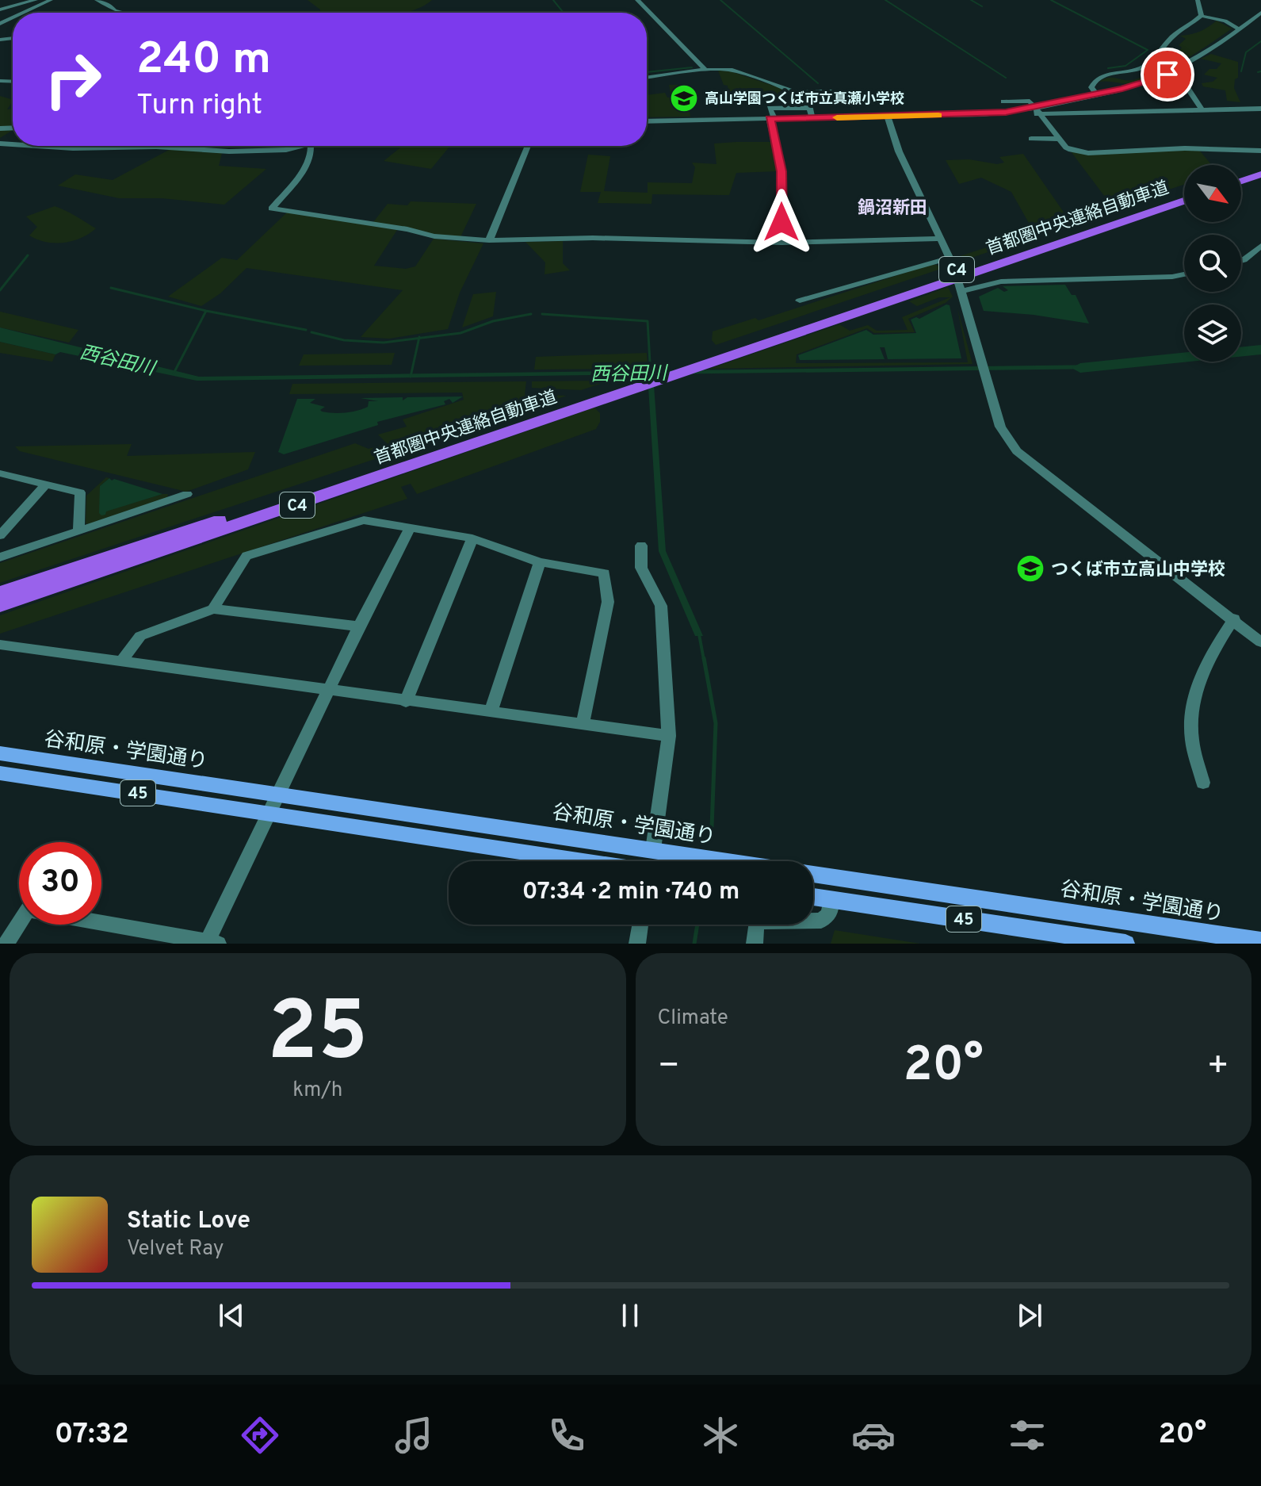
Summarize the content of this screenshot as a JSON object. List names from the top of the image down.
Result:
{
  "streets": {
    "highway": ["首都圏中央連絡自動車道", "C4"],
    "main road": ["谷和原・学園通り", "45"]
  },
  "districts": ["鍋沼新田"],
  "water": ["西谷田川"],
  "places": {
    "school or university": ["高山学園つくば市立真瀬小学校", "つくば市立高山中学校"]
  },
  "north": "bottom right",
  "page": {
    "turn": ["240 m", "Turn right"],
    "limit": "30",
    "trip": "07:34 · 2 min · 740 m",
    "tile": [
      ["25", "km/h"],
      "Climate"
    ],
    "heat": ["−", "20°", "+"],
    "song": ["Static Love", "Velvet Ray"],
    "tabs": ["07:32", "20°"]
  }
}
